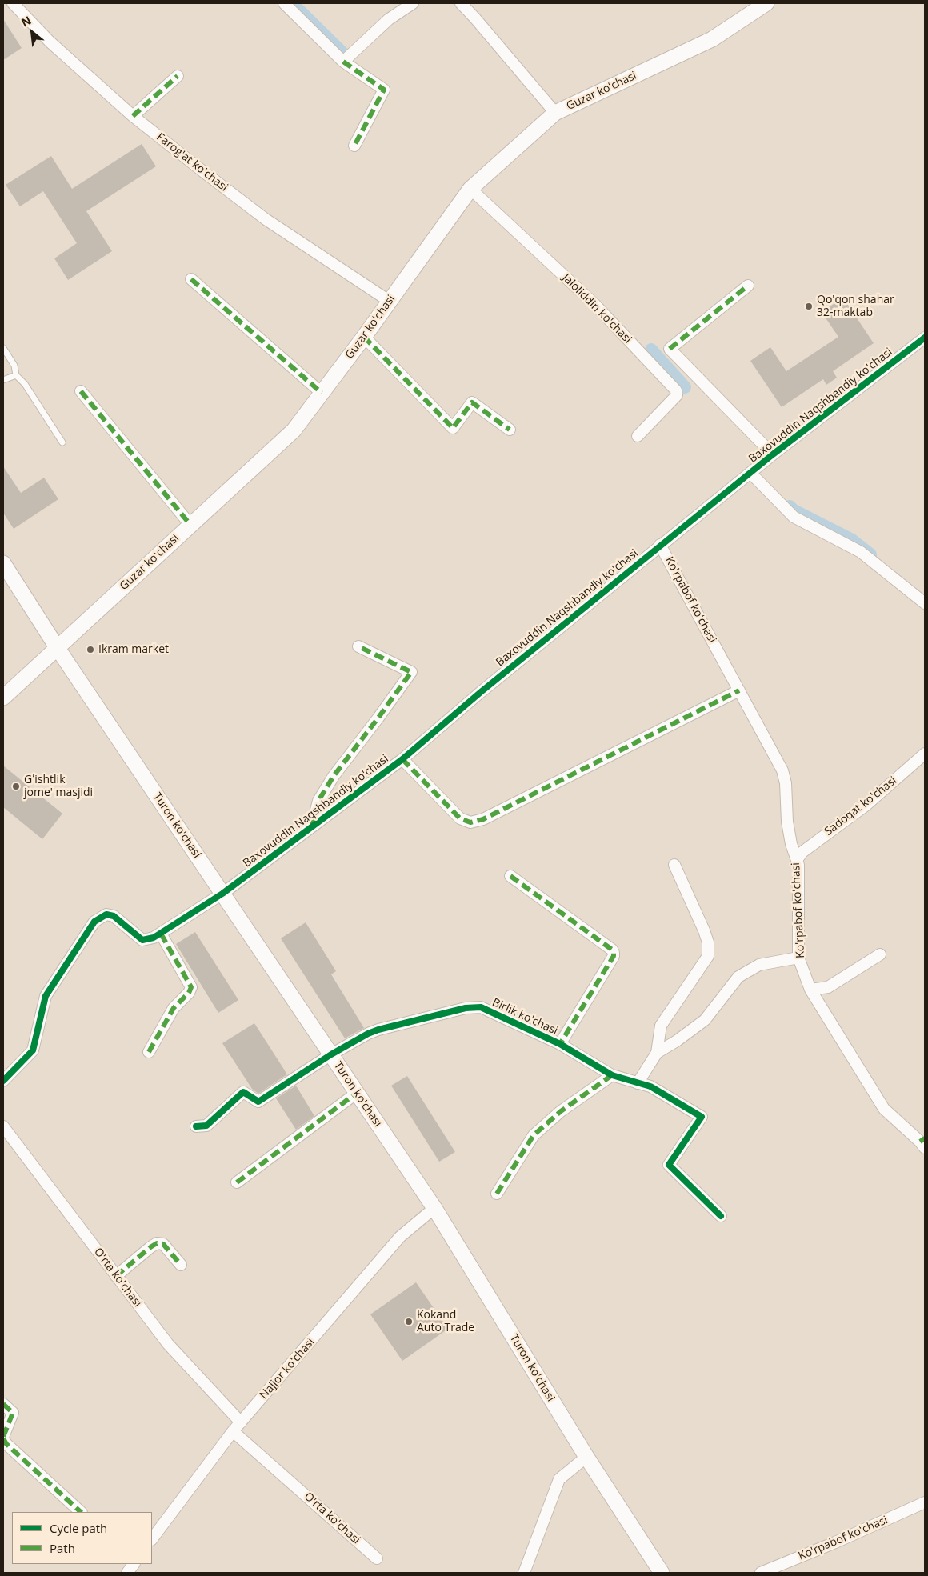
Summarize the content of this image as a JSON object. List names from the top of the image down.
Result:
{
  "streets": {
    "main road": ["Guzar koʻchasi", "Turon ko'chasi"],
    "street": [
      "Farog'at ko'chasi",
      "Jaloliddin ko'chasi",
      "Baxovuddin Naqshbandiy ko'chasi",
      "Ko'rpabof koʻchasi",
      "Sadoqat ko'chasi",
      "Birlik ko'chasi",
      "O'rta ko'chasi",
      "Najjor koʻchasi"
    ]
  },
  "crossings": [
    ["Guzar koʻchasi", "Farog'at ko'chasi"],
    ["Guzar koʻchasi", "Jaloliddin ko'chasi"],
    ["Guzar koʻchasi", "Turon ko'chasi"],
    ["Baxovuddin Naqshbandiy ko'chasi", "Ko'rpabof koʻchasi"],
    ["Baxovuddin Naqshbandiy ko'chasi", "Turon ko'chasi"],
    ["Ko'rpabof koʻchasi", "Sadoqat ko'chasi"],
    ["Turon ko'chasi", "Birlik ko'chasi"],
    ["Turon ko'chasi", "Najjor koʻchasi"],
    ["O'rta ko'chasi", "Najjor koʻchasi"]
  ],
  "places": [
    "Qo'qon shahar 32-maktab",
    "Ikram market",
    "Gʻishtlik jome' masjidi",
    "Kokand Auto Trade"
  ],
  "legend": ["Cycle path", "Path"],
  "north": "top left"
}
